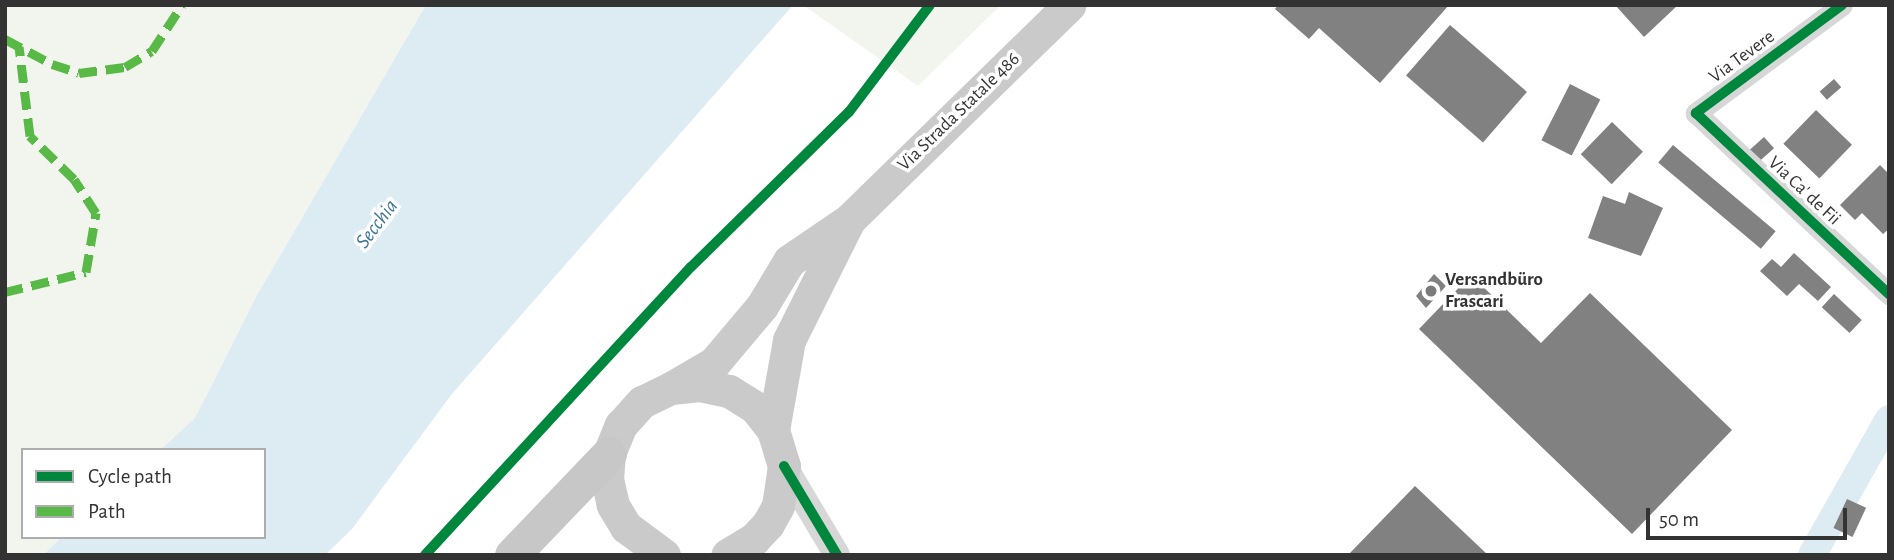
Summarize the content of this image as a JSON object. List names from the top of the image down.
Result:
{
  "streets": {
    "main road": ["Via Strada Statale 486"],
    "street": ["Via Tevere", "Via Ca' de Fii"]
  },
  "crossings": [
    ["Via Tevere", "Via Ca' de Fii"]
  ],
  "water": ["Secchia"],
  "places": ["Versandbüro Frascari"],
  "legend": ["Cycle path", "Path"],
  "scale_bar": "50 m"
}
